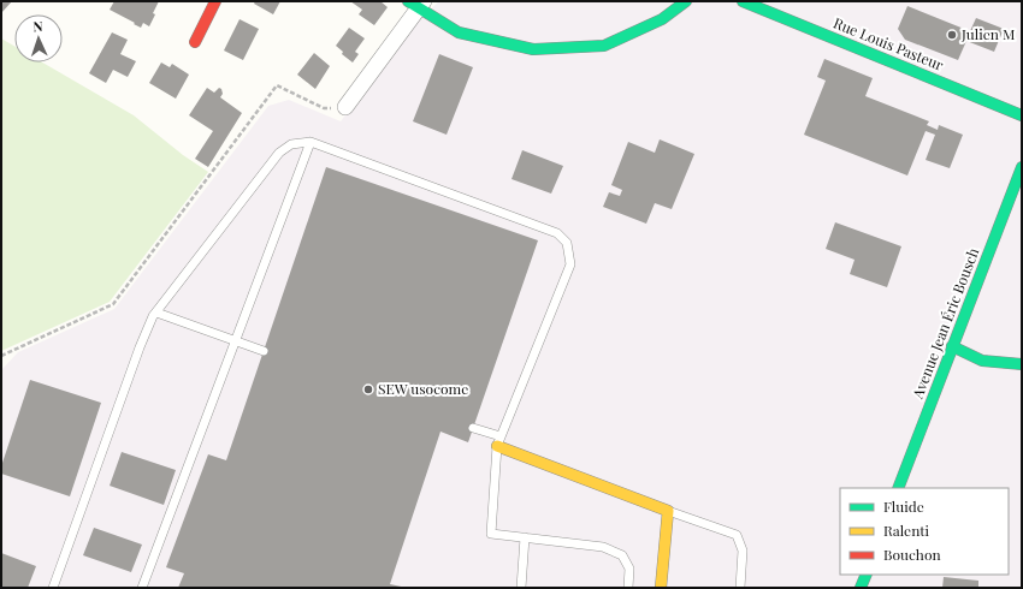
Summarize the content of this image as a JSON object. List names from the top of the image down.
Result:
{
  "streets": {
    "street": ["Rue Louis Pasteur", "Avenue Jean Éric Bousch"]
  },
  "places": ["Julien M", "SEW usocome"],
  "legend": ["Fluide", "Ralenti", "Bouchon"],
  "north": "top"
}
